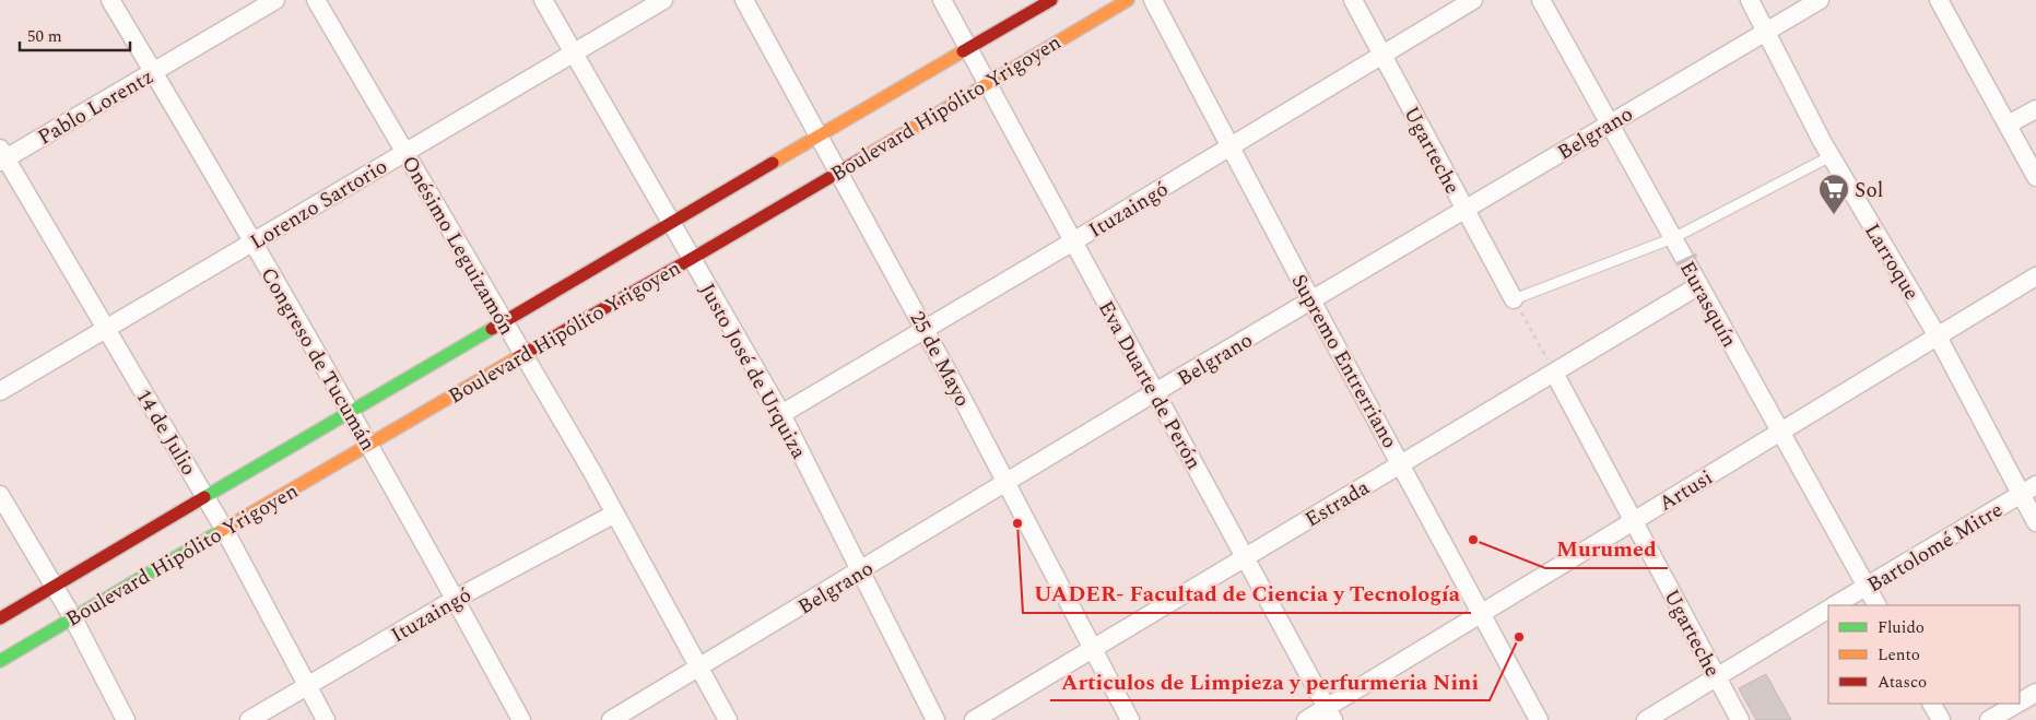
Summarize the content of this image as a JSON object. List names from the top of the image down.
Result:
{
  "streets": {
    "main road": ["Boulevard Hipólito Yrigoyen"],
    "street": [
      "Pablo Lorentz",
      "Belgrano",
      "Ugarteche",
      "Lorenzo Sartorio",
      "Ituzaingó",
      "Onésimo Leguizamón",
      "Larroque",
      "Eurasquín",
      "Congreso de Tucumán",
      "25 de Mayo",
      "Supremo Entrerriano",
      "Justo José de Urquiza",
      "Eva Duarte de Perón",
      "14 de Julio",
      "Artusi",
      "Estrada",
      "Bartolomé Mitre"
    ]
  },
  "crossings": [
    ["Pablo Lorentz", "Congreso de Tucumán"],
    ["Pablo Lorentz", "14 de Julio"],
    ["Boulevard Hipólito Yrigoyen", "Onésimo Leguizamón"],
    ["Boulevard Hipólito Yrigoyen", "Congreso de Tucumán"],
    ["Boulevard Hipólito Yrigoyen", "25 de Mayo"],
    ["Boulevard Hipólito Yrigoyen", "Justo José de Urquiza"],
    ["Boulevard Hipólito Yrigoyen", "Eva Duarte de Perón"],
    ["Boulevard Hipólito Yrigoyen", "14 de Julio"],
    ["Belgrano", "Ugarteche"],
    ["Belgrano", "Onésimo Leguizamón"],
    ["Belgrano", "Larroque"],
    ["Belgrano", "Eurasquín"],
    ["Belgrano", "25 de Mayo"],
    ["Belgrano", "Supremo Entrerriano"],
    ["Belgrano", "Justo José de Urquiza"],
    ["Belgrano", "Eva Duarte de Perón"],
    ["Ugarteche", "Ituzaingó"],
    ["Ugarteche", "Artusi"],
    ["Ugarteche", "Estrada"],
    ["Ugarteche", "Bartolomé Mitre"],
    ["Lorenzo Sartorio", "Onésimo Leguizamón"],
    ["Lorenzo Sartorio", "Congreso de Tucumán"],
    ["Lorenzo Sartorio", "Justo José de Urquiza"],
    ["Lorenzo Sartorio", "14 de Julio"],
    ["Ituzaingó", "Onésimo Leguizamón"],
    ["Ituzaingó", "Congreso de Tucumán"],
    ["Ituzaingó", "25 de Mayo"],
    ["Ituzaingó", "Supremo Entrerriano"],
    ["Ituzaingó", "Justo José de Urquiza"],
    ["Ituzaingó", "Eva Duarte de Perón"],
    ["Ituzaingó", "14 de Julio"],
    ["Larroque", "Artusi"],
    ["Larroque", "Bartolomé Mitre"],
    ["Eurasquín", "Artusi"],
    ["Eurasquín", "Estrada"],
    ["Eurasquín", "Bartolomé Mitre"],
    ["25 de Mayo", "Estrada"],
    ["Supremo Entrerriano", "Artusi"],
    ["Supremo Entrerriano", "Estrada"],
    ["Eva Duarte de Perón", "Artusi"],
    ["Eva Duarte de Perón", "Estrada"]
  ],
  "places": {
    "supermarket": ["Sol"],
    "other": ["UADER- Facultad de Ciencia y Tecnología", "Murumed", "Articulos de Limpieza y perfurmeria Nini"]
  },
  "legend": ["Fluido", "Lento", "Atasco"],
  "scale_bar": "50 m"
}
